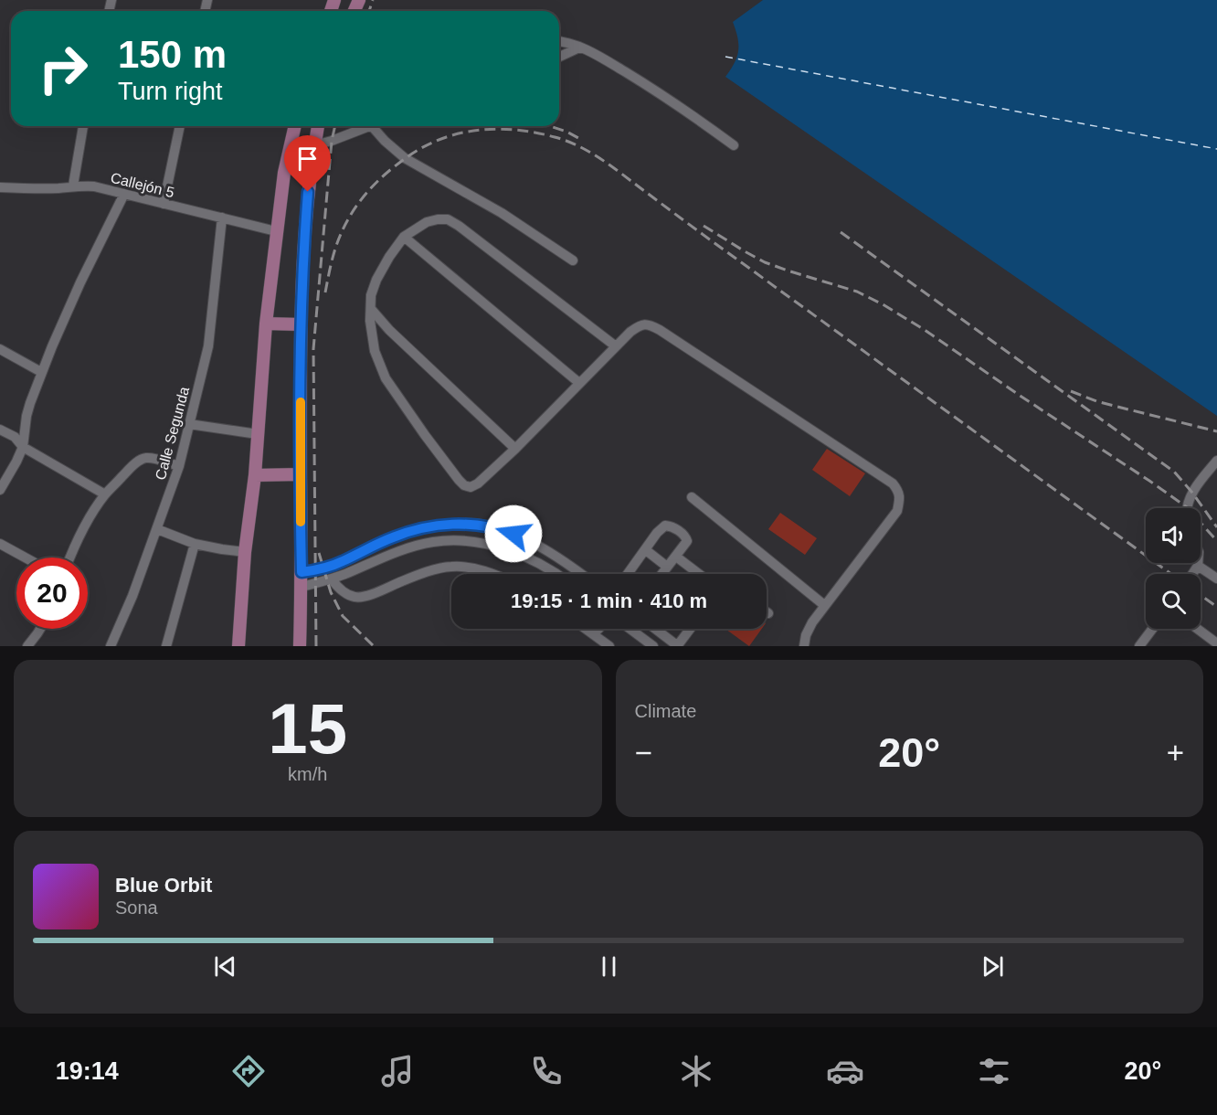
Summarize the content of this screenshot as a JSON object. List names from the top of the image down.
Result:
{
  "streets": {
    "street": ["Callejón 5", "Calle Segunda"]
  },
  "crossings": [
    ["Callejón 5", "Calle Segunda"]
  ],
  "page": {
    "turn": ["150 m", "Turn right"],
    "limit": "20",
    "trip": "19:15 · 1 min · 410 m",
    "tile": [
      ["15", "km/h"],
      "Climate"
    ],
    "heat": ["−", "20°", "+"],
    "song": ["Blue Orbit", "Sona"],
    "tabs": ["19:14", "20°"]
  }
}
